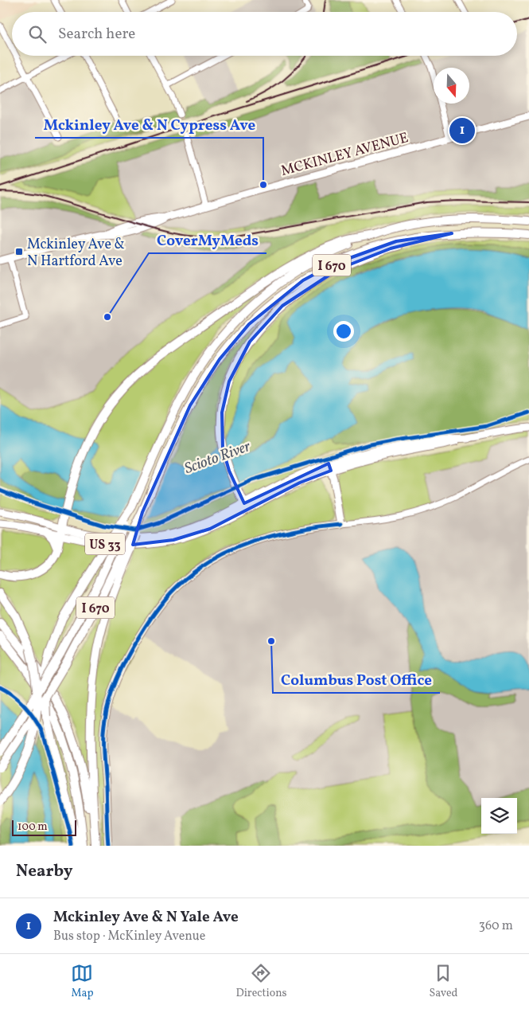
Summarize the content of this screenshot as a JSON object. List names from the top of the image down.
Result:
{
  "streets": {
    "highway": ["I 670"],
    "main road": ["MCKINLEY AVENUE", "US 33"]
  },
  "water": ["Scioto River"],
  "places": {
    "other": ["Mckinley Ave & N Cypress Ave", "CoverMyMeds", "Columbus Post Office"],
    "transit": ["Mckinley Ave & N Hartford Ave"]
  },
  "scale_bar": "100 m",
  "north": "bottom",
  "page": {
    "search": "Search here",
    "pins": "1",
    "scale": "100 m",
    "heading": "Nearby",
    "list": [
      {
        "mark": "1",
        "name": "Mckinley Ave & N Yale Ave",
        "note": "Bus stop · McKinley Avenue",
        "value": "360 m"
      }
    ],
    "nav": ["Map", "Directions", "Saved"]
  }
}
